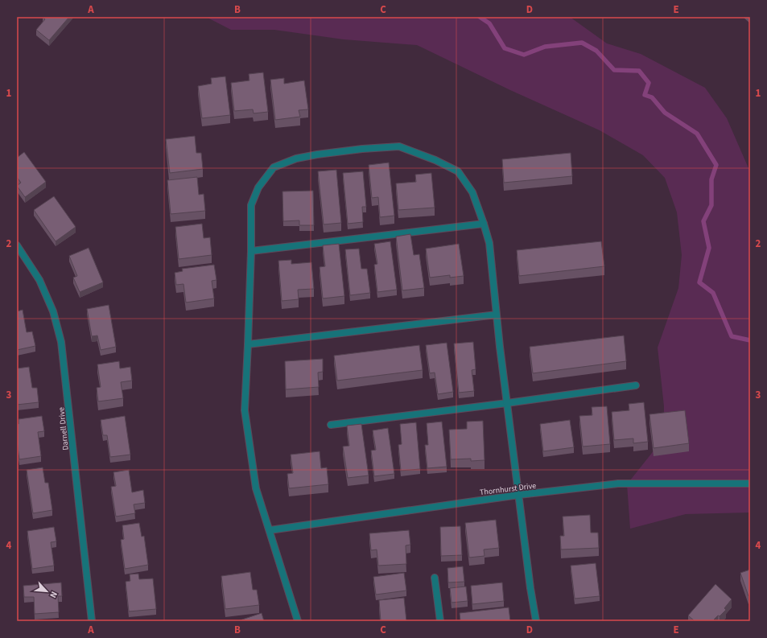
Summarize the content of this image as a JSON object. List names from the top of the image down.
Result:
{
  "streets": {
    "street": ["Darnell Drive", "Thornhurst Drive"]
  },
  "north": "bottom right",
  "grid": {
    "columns": [
      "A",
      "B",
      "C",
      "D",
      "E"
    ],
    "rows": [
      "1",
      "2",
      "3",
      "4"
    ]
  }
}
